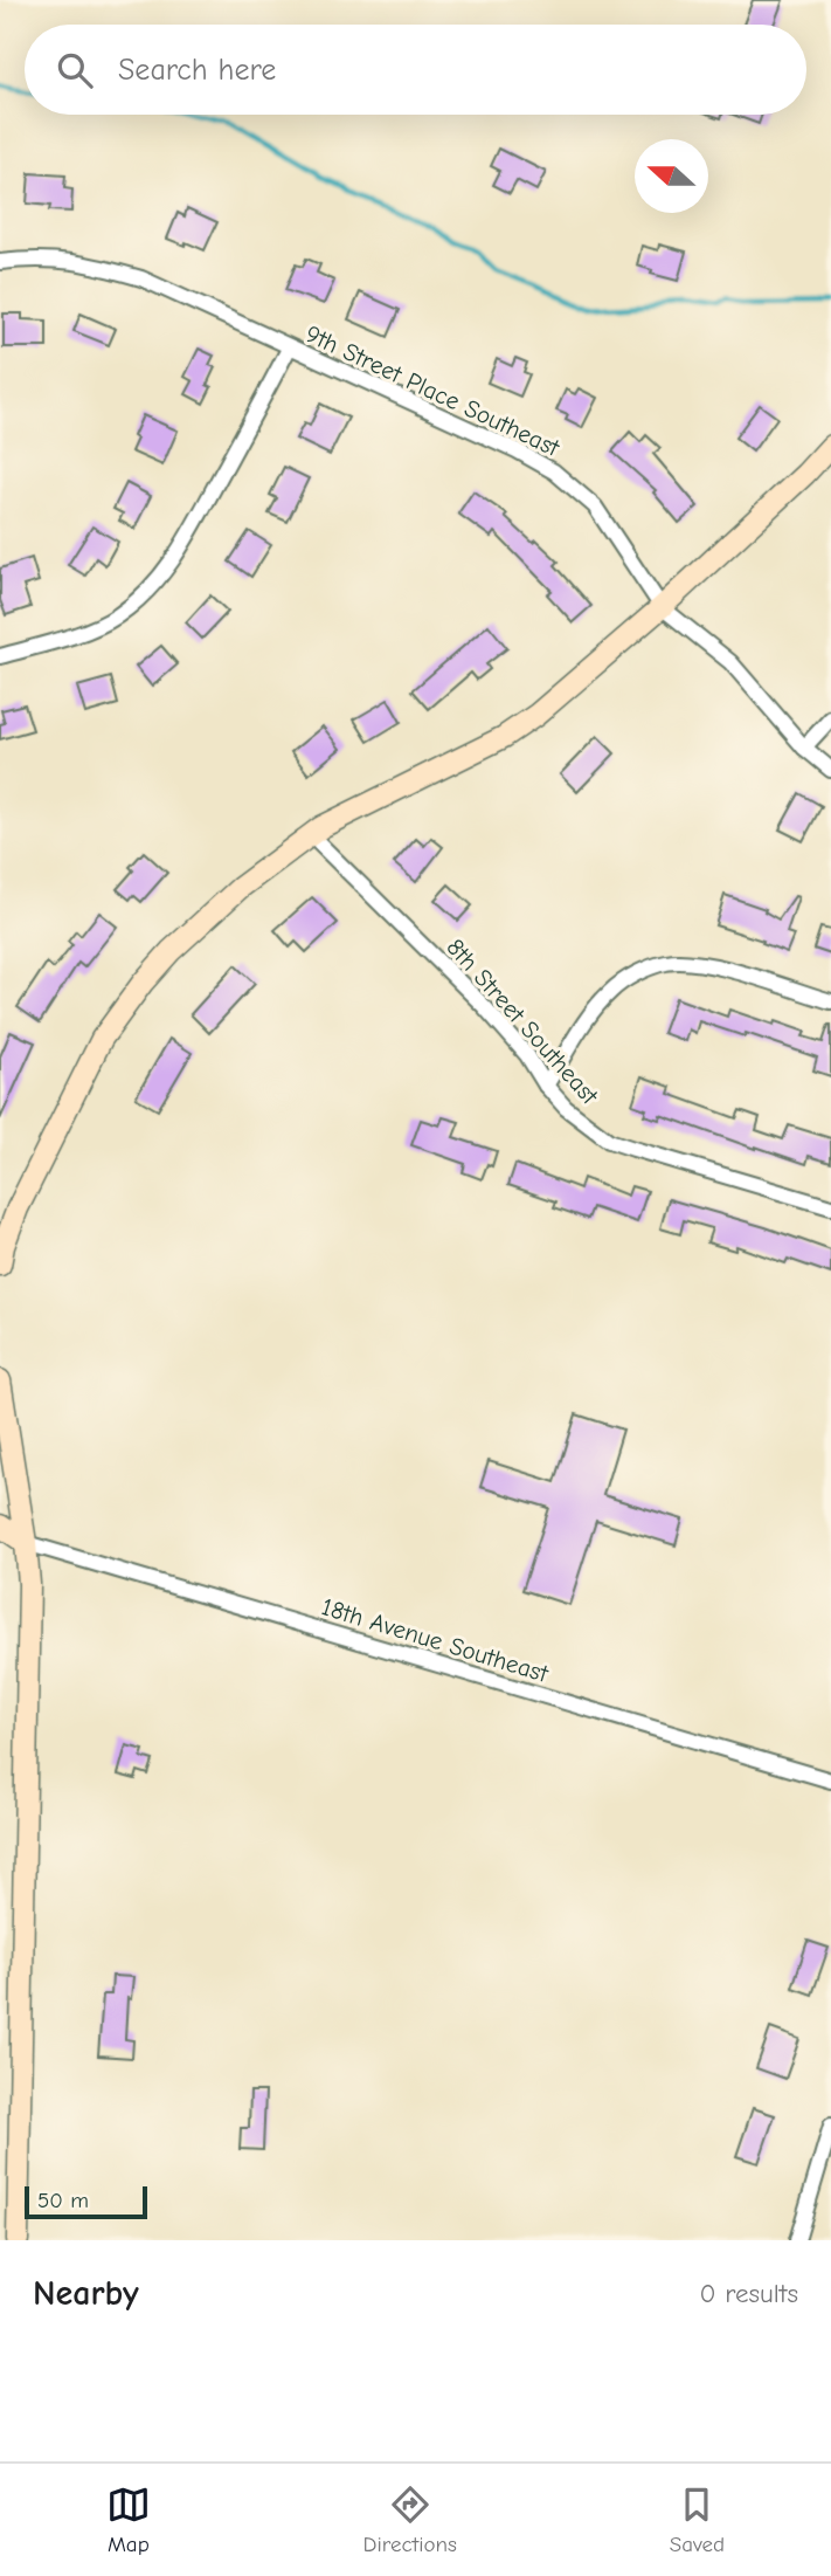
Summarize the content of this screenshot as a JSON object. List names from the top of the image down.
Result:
{
  "streets": {
    "street": ["9th Street Place Southeast", "8th Street Southeast", "18th Avenue Southeast"]
  },
  "scale_bar": "50 m",
  "north": "left",
  "page": {
    "search": "Search here",
    "scale": "50 m",
    "heading": ["Nearby", "0 results"],
    "nav": ["Map", "Directions", "Saved"]
  }
}
